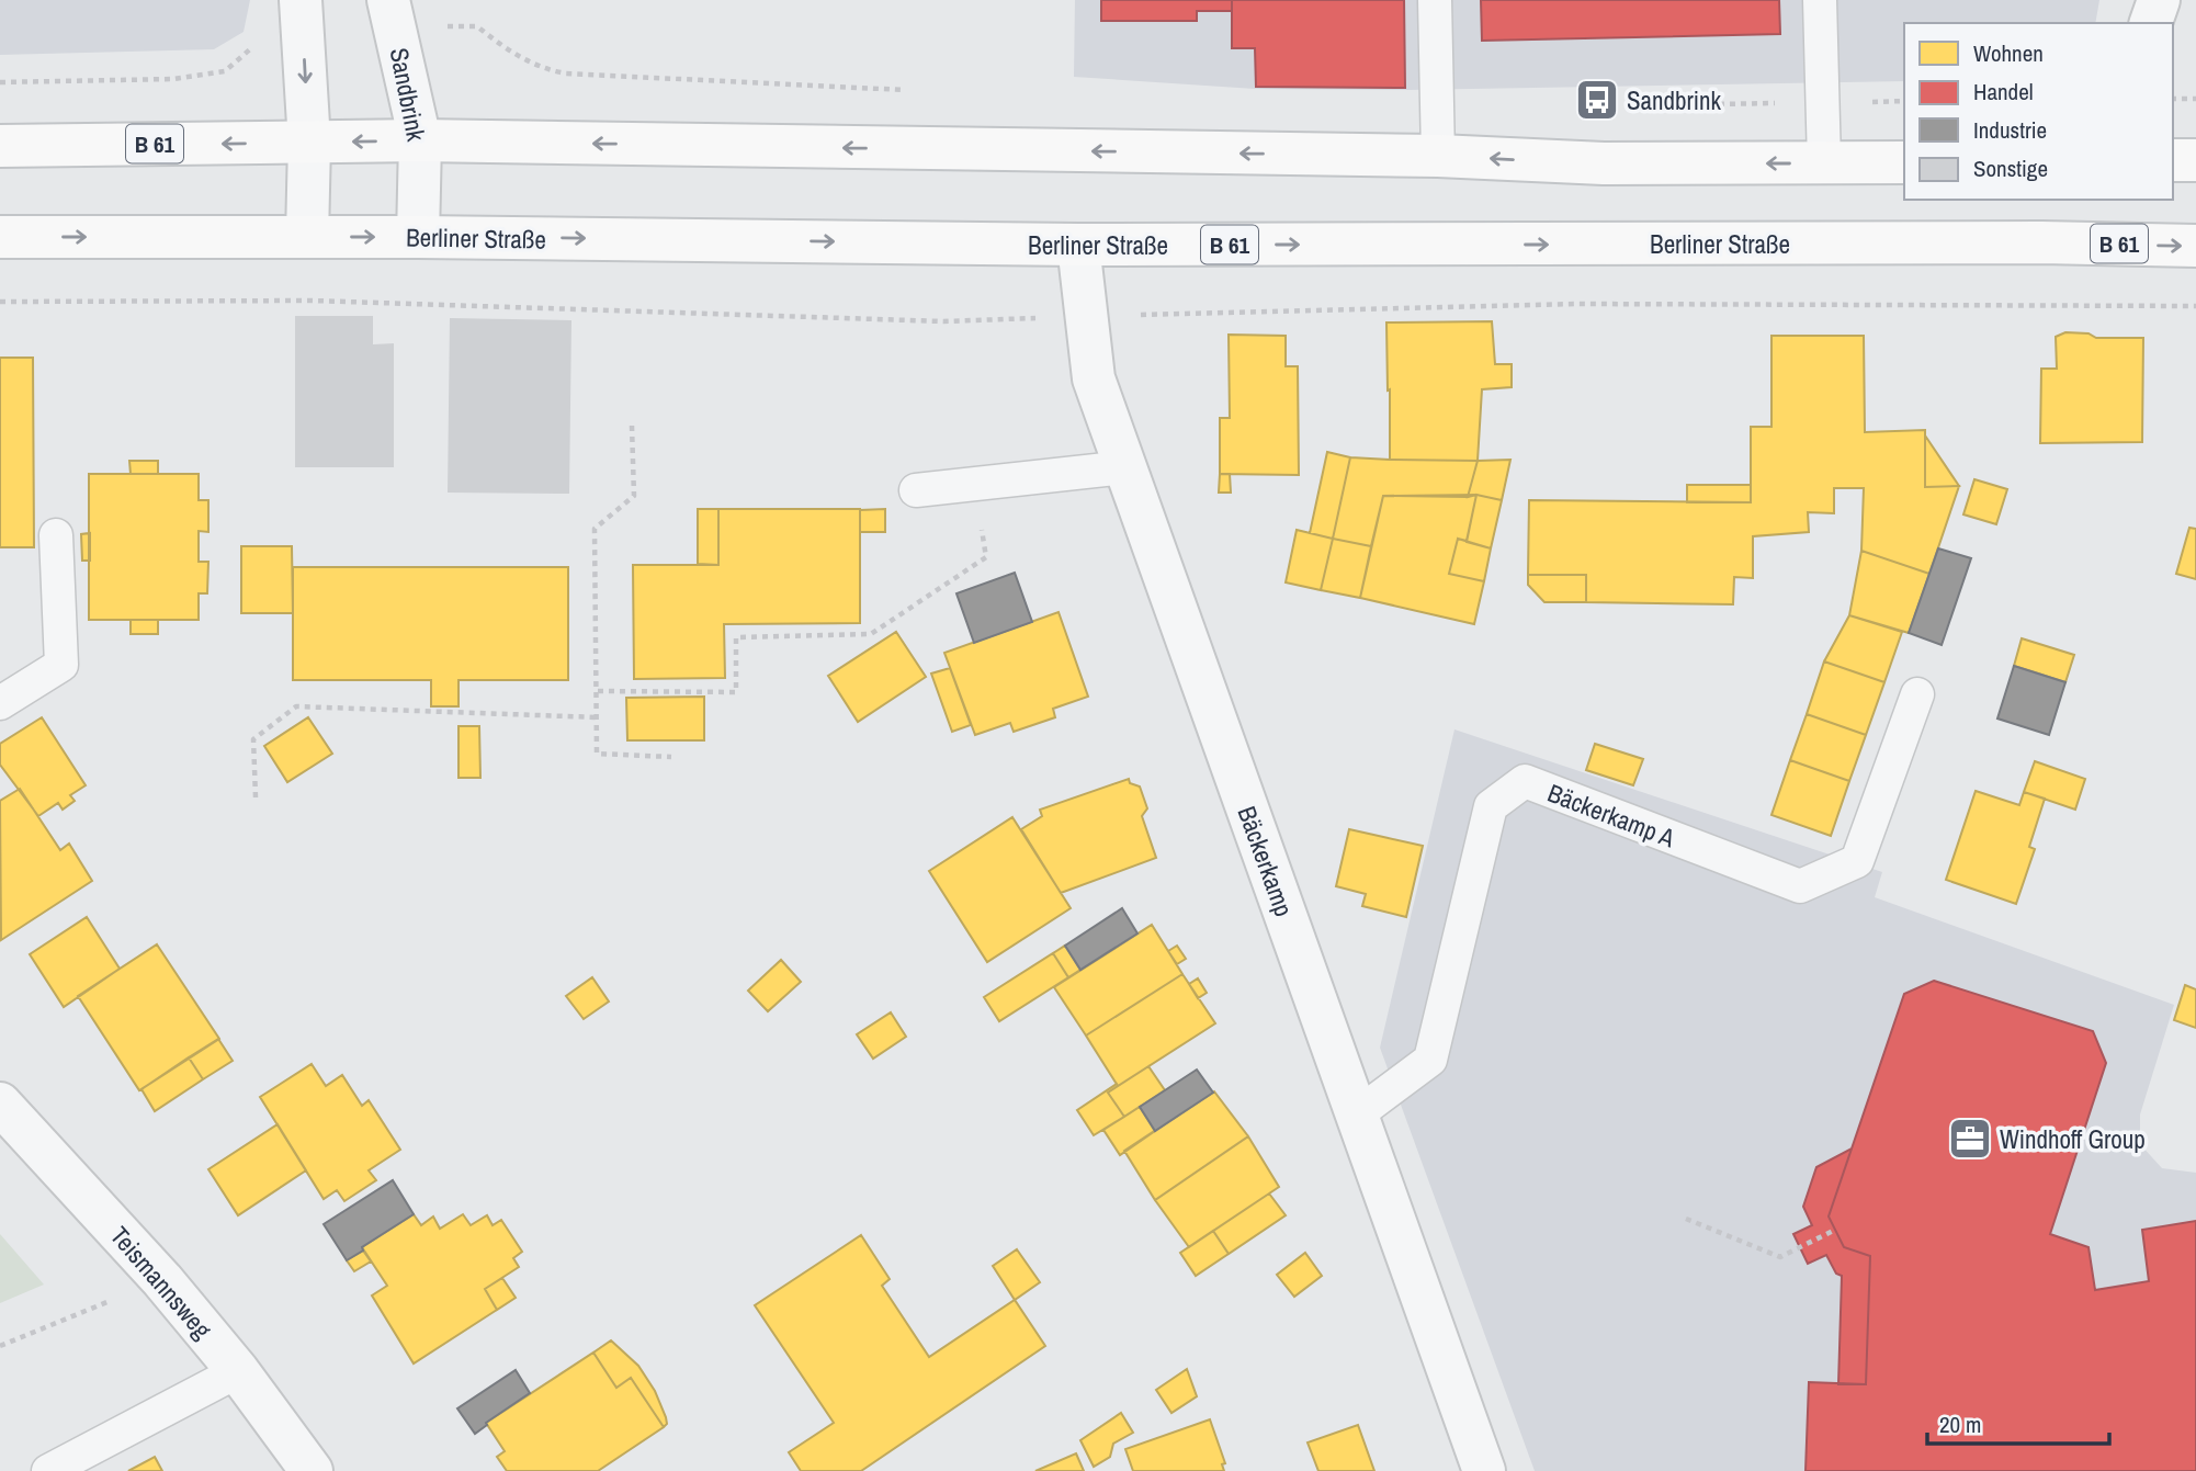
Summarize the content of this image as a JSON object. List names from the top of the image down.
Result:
{
  "streets": {
    "main road": ["B 61", "Berliner Straße"],
    "street": ["Sandbrink", "Bäckerkamp", "Teismannsweg"],
    "lane": ["Bäckerkamp A"]
  },
  "crossings": [
    ["Sandbrink", "B 61"],
    ["Sandbrink", "Berliner Straße"],
    ["Berliner Straße", "Bäckerkamp"],
    ["Bäckerkamp A", "Bäckerkamp"]
  ],
  "places": {
    "bus stop": ["Sandbrink"],
    "office": ["Windhoff Group"]
  },
  "legend": [
    "Wohnen",
    "Handel",
    "Industrie",
    "Sonstige"
  ],
  "scale_bar": "20 m"
}
